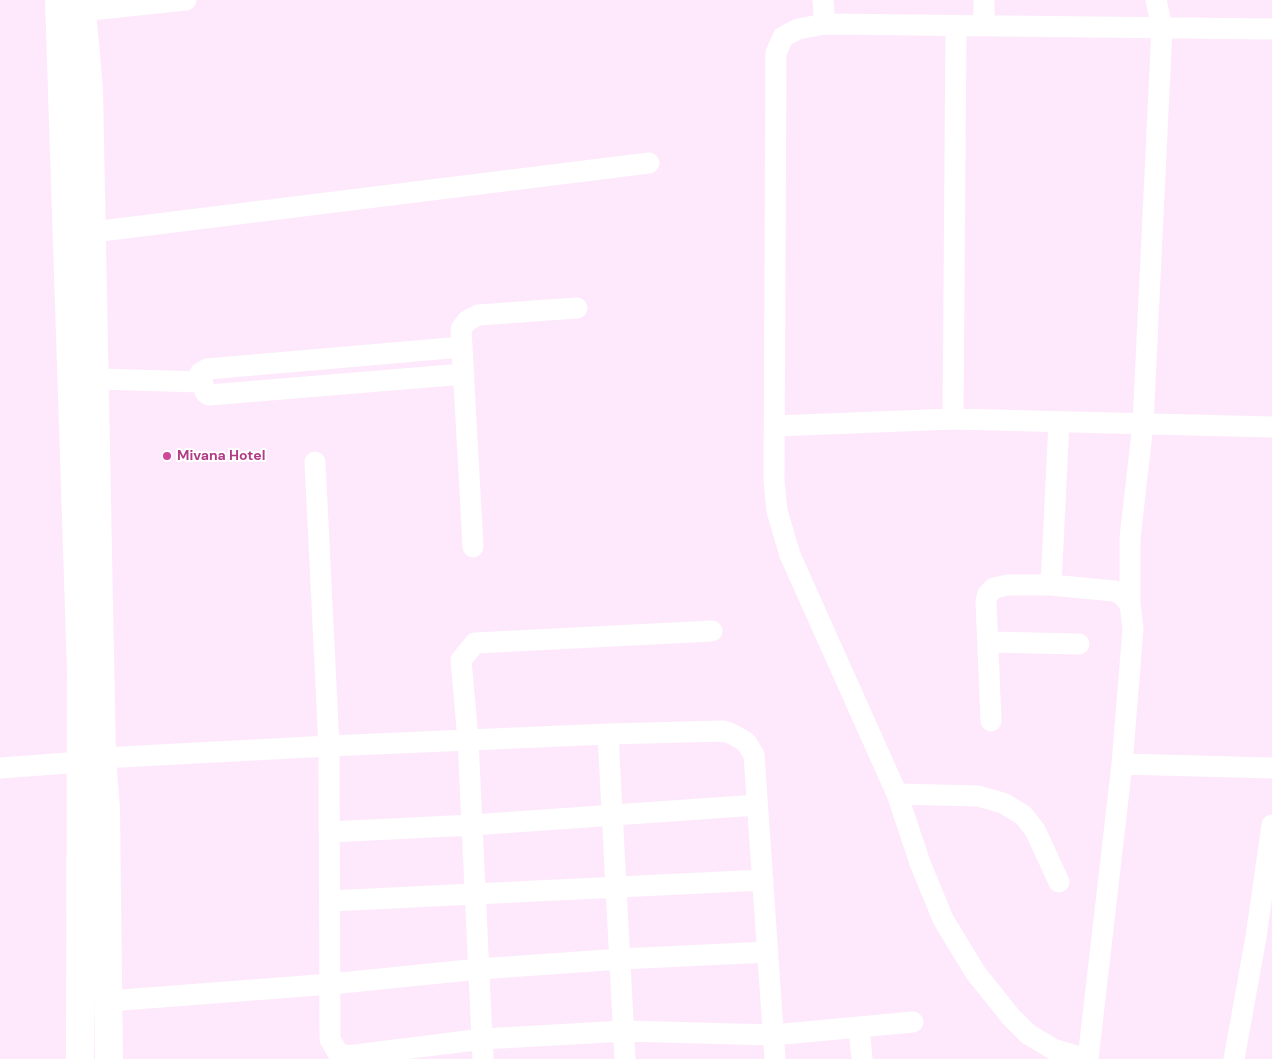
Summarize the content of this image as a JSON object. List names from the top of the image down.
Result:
{
  "places": ["Mivana Hotel"]
}
